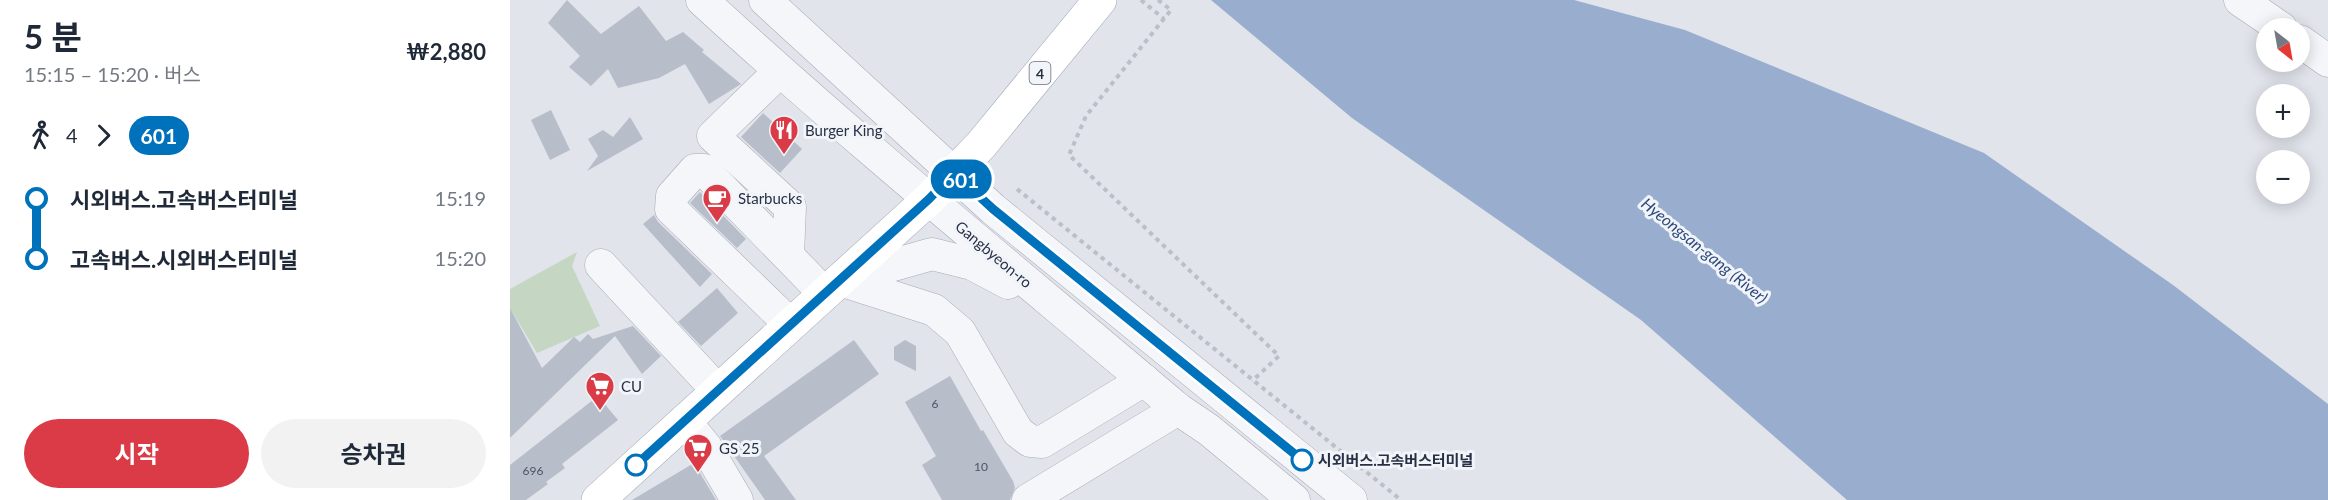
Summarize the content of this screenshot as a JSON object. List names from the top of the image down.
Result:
{
  "streets": {
    "main road": ["4"],
    "street": ["Gangbyeon-ro"]
  },
  "crossings": [
    ["4", "Gangbyeon-ro"]
  ],
  "water": ["Hyeongsan-gang (River)"],
  "places": {
    "restaurant": ["Burger King"],
    "cafe": ["Starbucks"],
    "supermarket": ["CU", "GS 25"],
    "other": ["시외버스.고속버스터미널"]
  },
  "lines": ["bus line 601"],
  "house_numbers": ["6", "10", "696"],
  "north": "bottom right",
  "page": {
    "heading": ["5 분", "15:15 – 15:20 · 버스", "₩2,880"],
    "on_map": "601",
    "map_buttons": ["+", "−"],
    "legs": ["4", "601"],
    "list": [
      {
        "name": "시외버스.고속버스터미널",
        "value": "15:19"
      },
      {
        "name": "고속버스.시외버스터미널",
        "value": "15:20"
      }
    ],
    "buttons": ["시작", "승차권"]
  }
}
